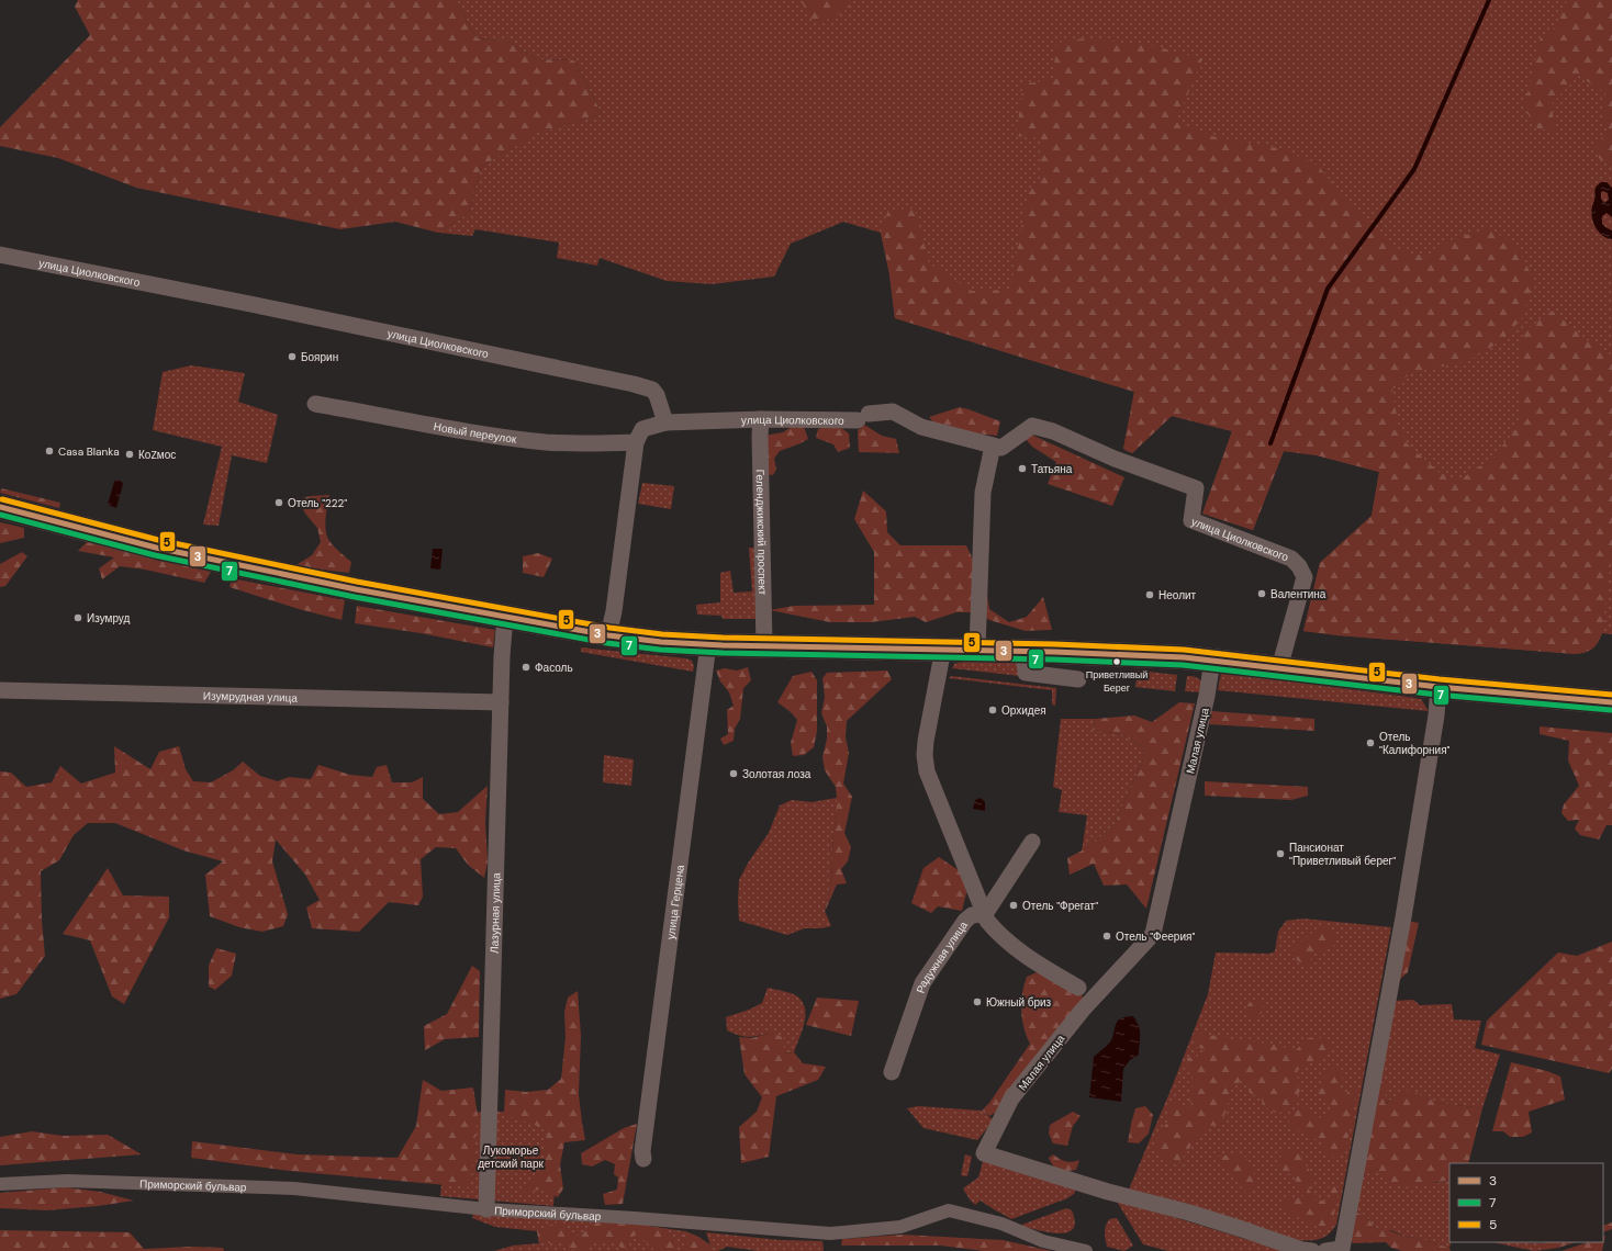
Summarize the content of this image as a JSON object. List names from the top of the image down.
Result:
{
  "streets": {
    "street": [
      "улица Циолковского",
      "Новый переулок",
      "Геленджикский проспект",
      "Изумрудная улица",
      "Малая улица",
      "улица Герцена",
      "Лазурная улица",
      "Радужная улица",
      "Приморский бульвар"
    ]
  },
  "crossings": [
    ["улица Циолковского", "Геленджикский проспект"],
    ["Изумрудная улица", "Лазурная улица"],
    ["Лазурная улица", "Приморский бульвар"]
  ],
  "parks": ["Лукоморье детский парк"],
  "places": [
    "Боярин",
    "Casa Blanka",
    "КоZмос",
    "Татьяна",
    "Отель \"222\"",
    "Валентина",
    "Неолит",
    "Изумруд",
    "Приветливый Берег",
    "Фасоль",
    "Орхидея",
    "Отель \"Калифорния\"",
    "Золотая лоза",
    "Пансионат \"Приветливый берег\"",
    "Отель \"Фрегат\"",
    "Отель \"Феерия\"",
    "Южный бриз"
  ],
  "lines": ["transit line 5", "transit line 3", "transit line 7"],
  "legend": ["3", "7", "5"]
}
